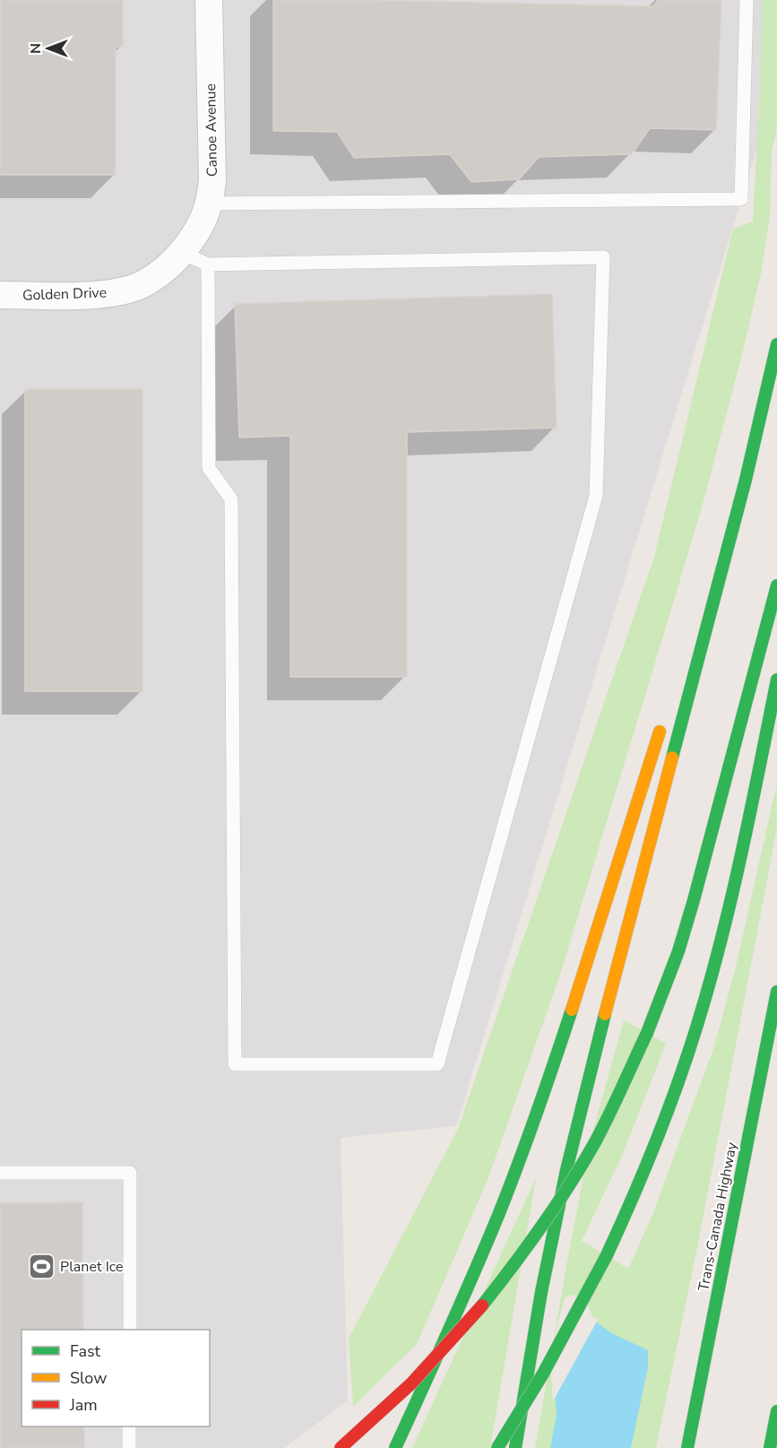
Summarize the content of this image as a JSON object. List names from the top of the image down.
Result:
{
  "streets": {
    "highway": ["Trans-Canada Highway"],
    "street": ["Canoe Avenue", "Golden Drive"]
  },
  "crossings": [
    ["Canoe Avenue", "Golden Drive"]
  ],
  "places": {
    "sports": ["Planet Ice"]
  },
  "legend": ["Fast", "Slow", "Jam"],
  "north": "left"
}
